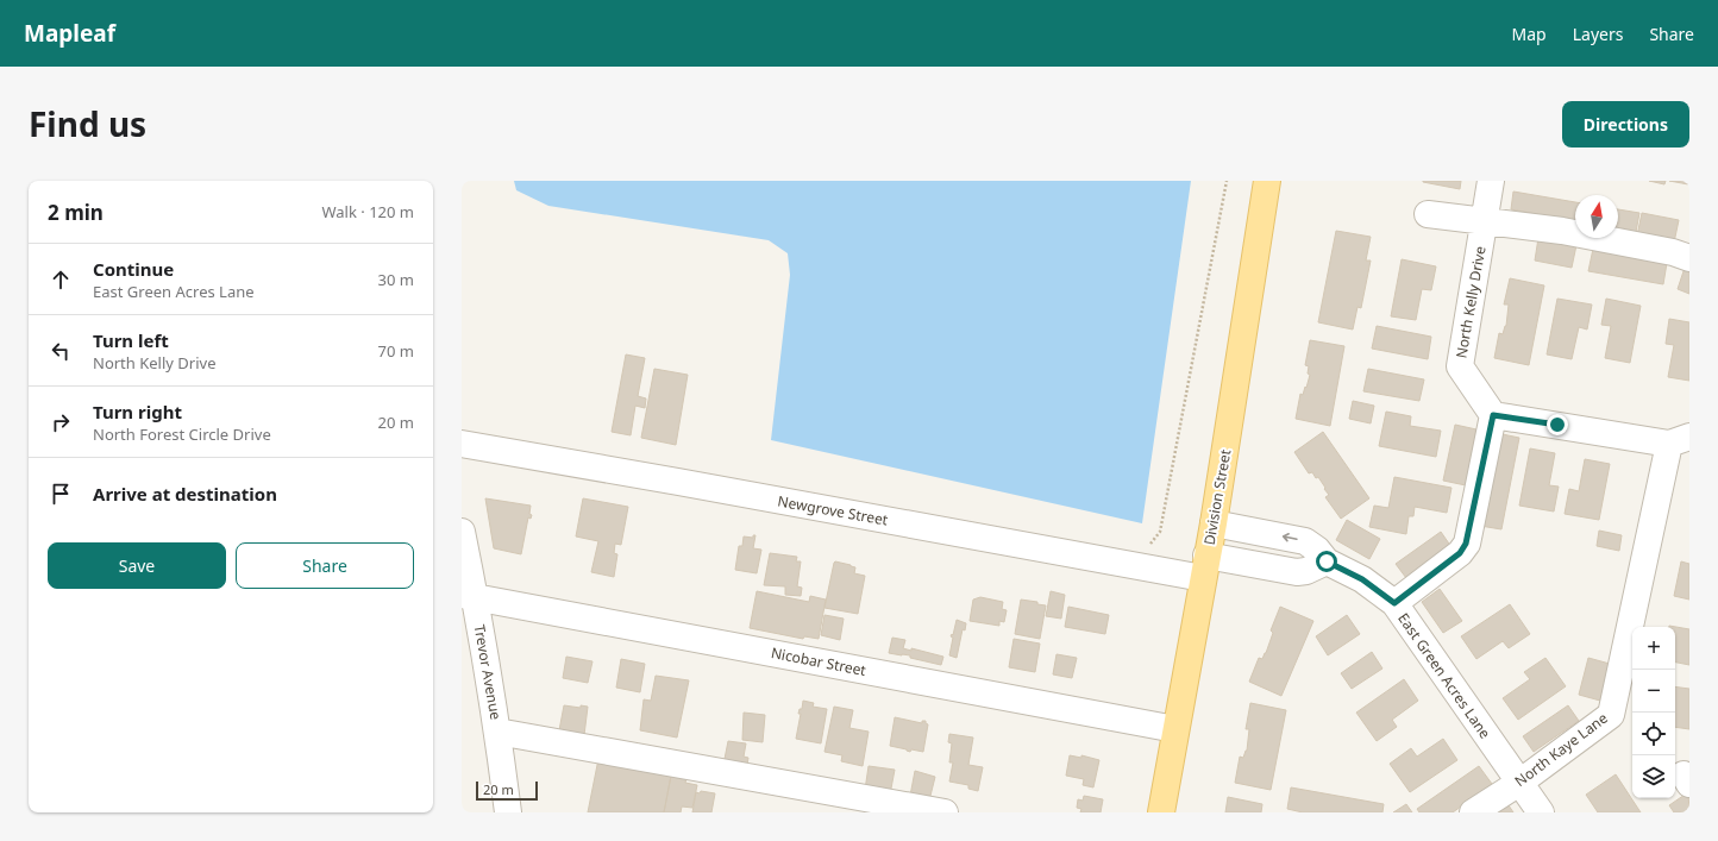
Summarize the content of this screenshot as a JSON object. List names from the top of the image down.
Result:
{
  "streets": {
    "main road": ["Division Street"],
    "street": [
      "North Kelly Drive",
      "Newgrove Street",
      "Nicobar Street",
      "Trevor Avenue",
      "East Green Acres Lane",
      "North Kaye Lane"
    ]
  },
  "crossings": [
    ["Division Street", "Newgrove Street"],
    ["Division Street", "Nicobar Street"],
    ["Division Street", "East Green Acres Lane"],
    ["Nicobar Street", "Trevor Avenue"],
    ["East Green Acres Lane", "North Kaye Lane"]
  ],
  "scale_bar": "20 m",
  "north": "top",
  "page": {
    "header": "Mapleaf",
    "nav": ["Map", "Layers", "Share"],
    "title": "Find us",
    "buttons": [
      "Directions",
      ["Save", "Share"]
    ],
    "heading": ["2 min", "Walk · 120 m"],
    "list": [
      ["Continue", "East Green Acres Lane", "30 m"],
      ["Turn left", "North Kelly Drive", "70 m"],
      ["Turn right", "North Forest Circle Drive", "20 m"],
      "Arrive at destination"
    ],
    "map_buttons": ["+", "−"],
    "scale": "20 m"
  }
}
